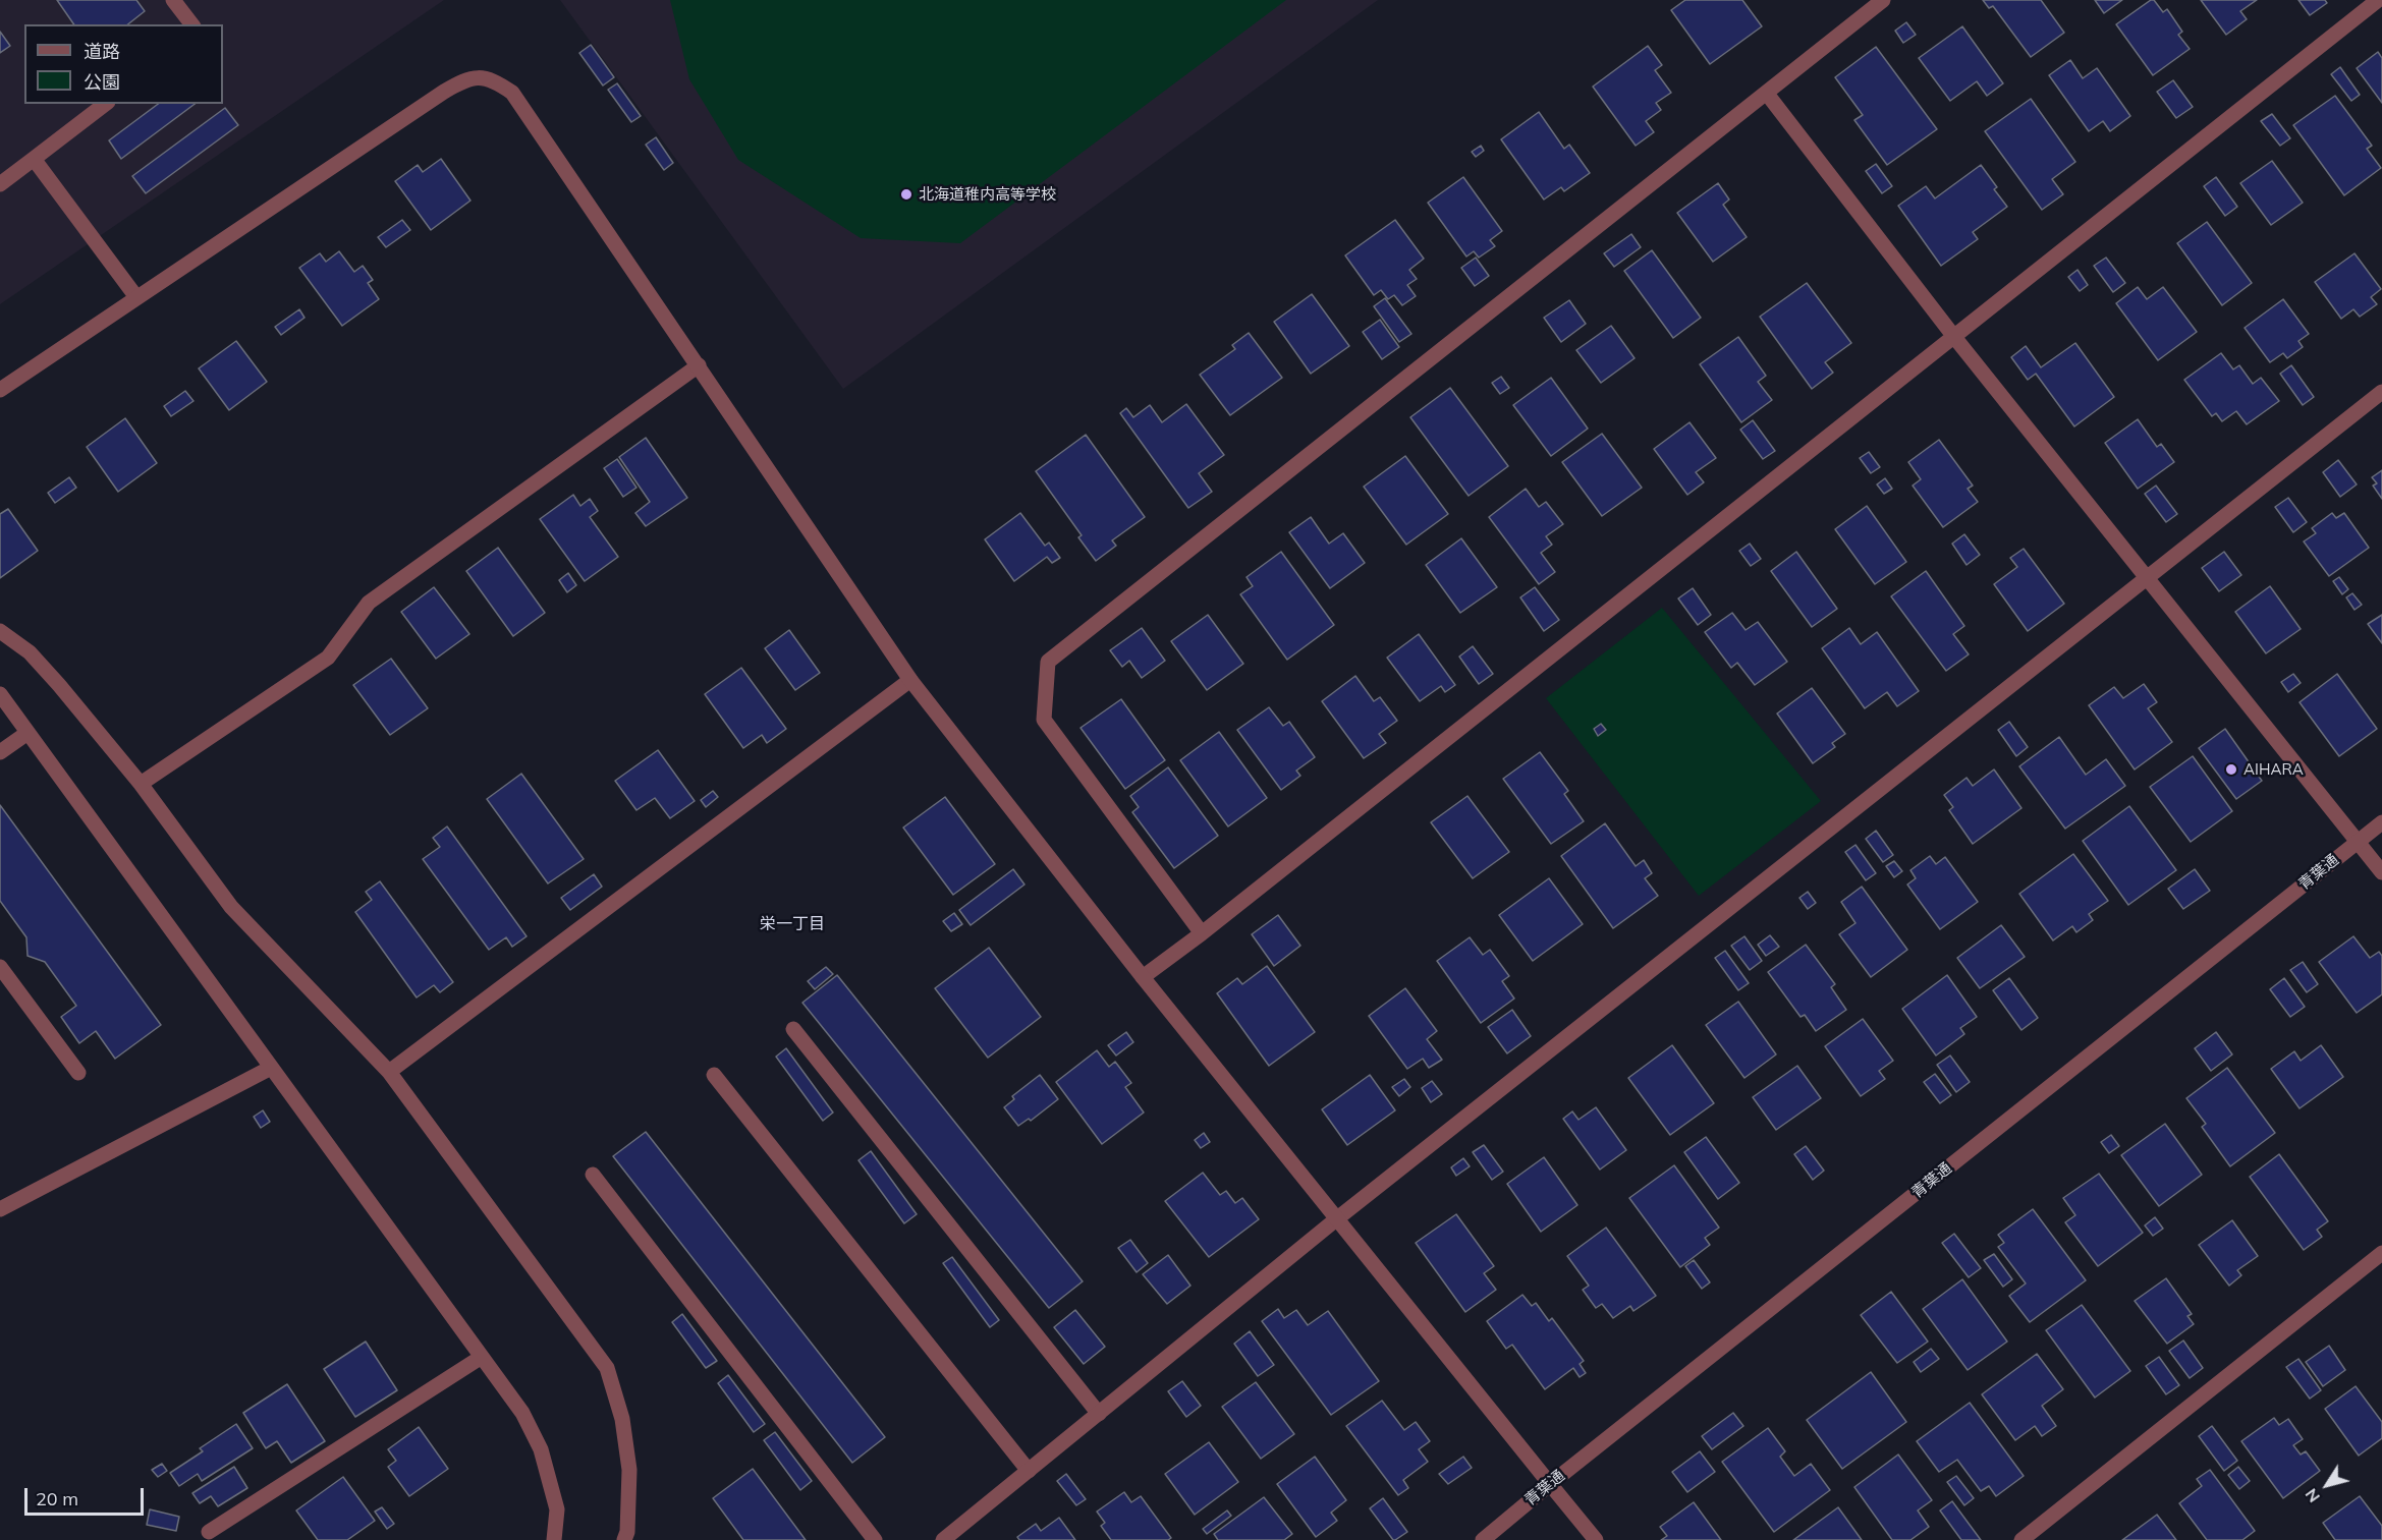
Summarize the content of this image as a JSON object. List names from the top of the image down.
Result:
{
  "streets": {
    "street": ["青葉通"]
  },
  "districts": ["栄一丁目"],
  "places": ["北海道稚内高等学校", "AIHARA"],
  "legend": ["道路", "公園"],
  "scale_bar": "20 m",
  "north": "bottom left"
}
